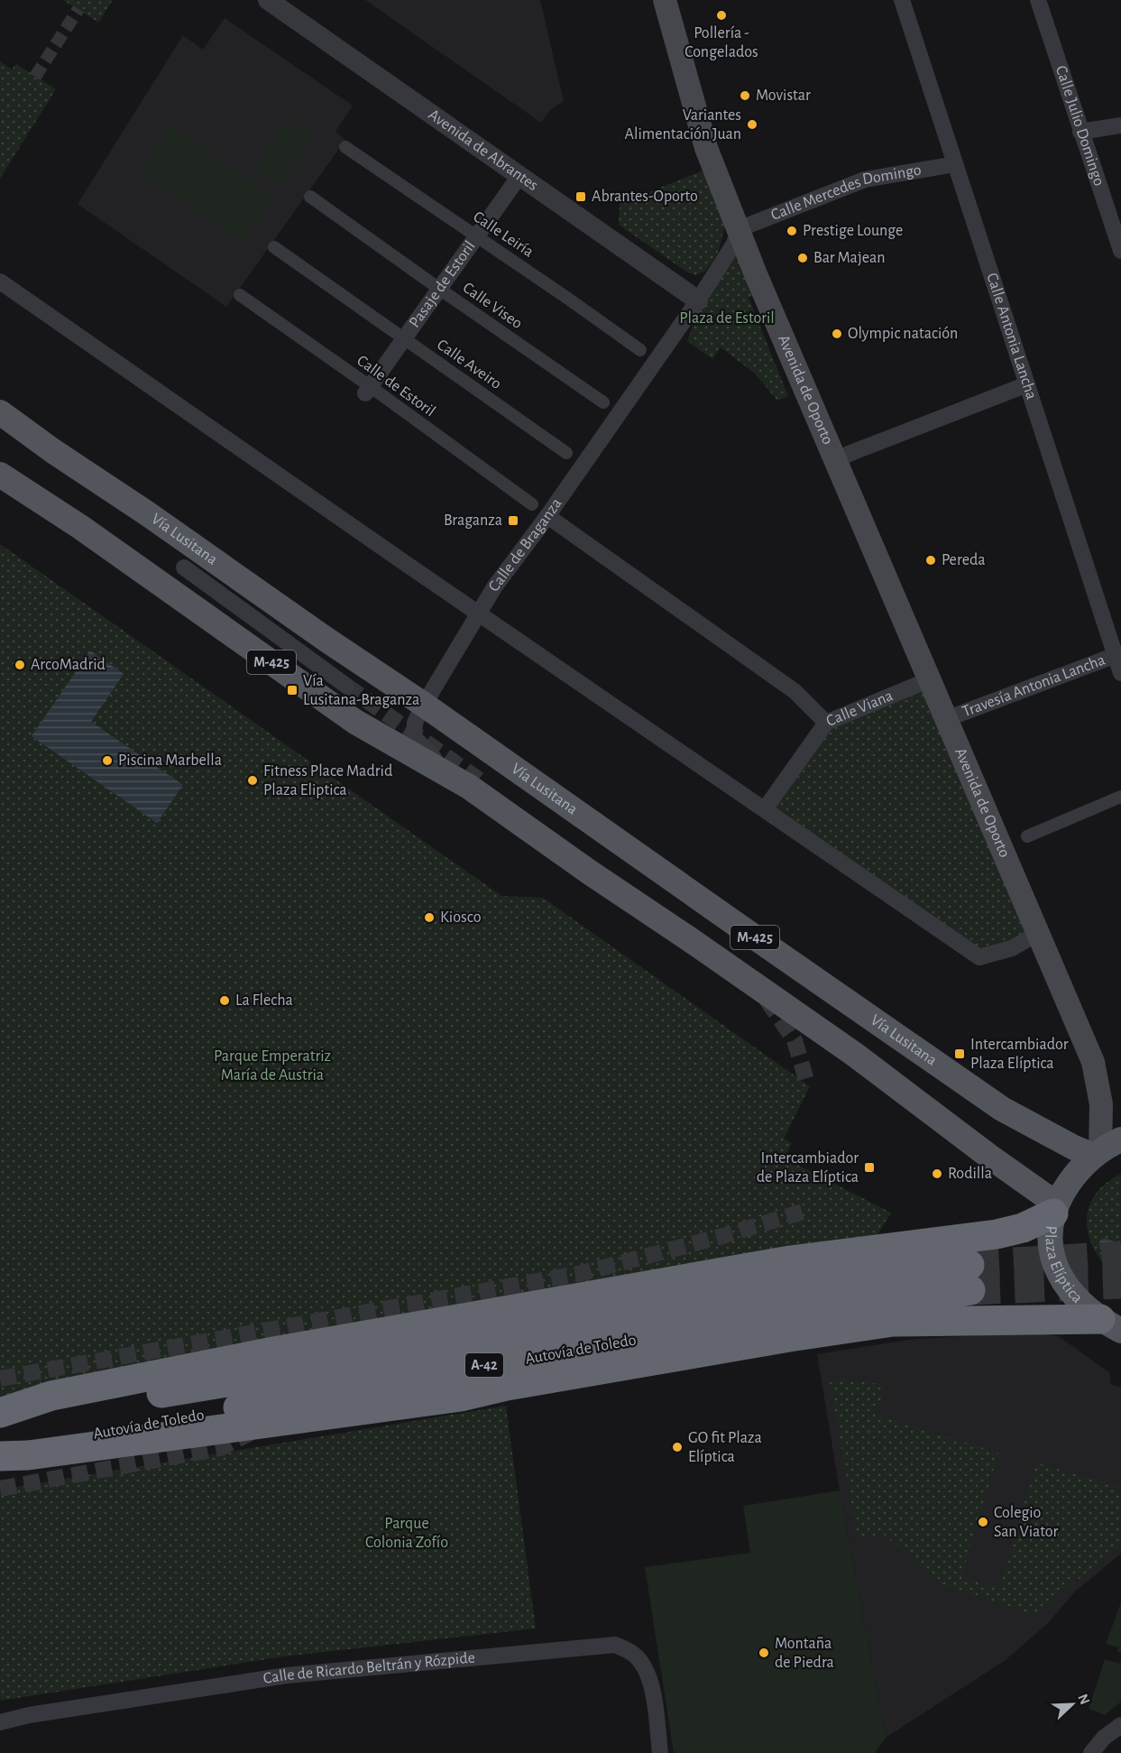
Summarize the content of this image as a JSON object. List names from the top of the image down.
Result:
{
  "streets": {
    "highway": ["Autovía de Toledo", "A-42"],
    "main road": [
      "Avenida de Oporto",
      "Vía Lusitana",
      "M-425",
      "Plaza Elíptica"
    ],
    "street": [
      "Calle Julio Domingo",
      "Avenida de Abrantes",
      "Calle Mercedes Domingo",
      "Calle Leiría",
      "Pasaje de Estoril",
      "Calle Viseo",
      "Calle Antonia Lancha",
      "Calle Aveiro",
      "Calle de Estoril",
      "Calle de Braganza",
      "Travesía Antonia Lancha",
      "Calle Viana",
      "Calle de Ricardo Beltrán y Rózpide"
    ]
  },
  "crossings": [
    ["Avenida de Abrantes", "Pasaje de Estoril"],
    ["Avenida de Abrantes", "Calle de Braganza"],
    ["Calle Mercedes Domingo", "Calle Antonia Lancha"],
    ["Calle Mercedes Domingo", "Avenida de Oporto"],
    ["Calle Leiría", "Pasaje de Estoril"],
    ["Pasaje de Estoril", "Calle Viseo"],
    ["Pasaje de Estoril", "Calle Aveiro"],
    ["Pasaje de Estoril", "Calle de Estoril"],
    ["Calle Antonia Lancha", "Avenida de Oporto"],
    ["Calle Antonia Lancha", "Travesía Antonia Lancha"],
    ["Avenida de Oporto", "Vía Lusitana"],
    ["Avenida de Oporto", "Travesía Antonia Lancha"],
    ["Avenida de Oporto", "Calle Viana"],
    ["Avenida de Oporto", "Plaza Elíptica"],
    ["Vía Lusitana", "Calle de Braganza"],
    ["Vía Lusitana", "Plaza Elíptica"],
    ["Calle de Braganza", "M-425"]
  ],
  "parks": ["Plaza de Estoril", "Parque Emperatriz María de Austria", "Parque Colonia Zofío"],
  "places": {
    "other": [
      "Pollería - Congelados",
      "Movistar",
      "Variantes Alimentación Juan",
      "Prestige Lounge",
      "Bar Majean",
      "Olympic natación",
      "Pereda",
      "ArcoMadrid",
      "Piscina Marbella",
      "Fitness Place Madrid Plaza Eliptica",
      "Kiosco",
      "La Flecha",
      "Rodilla",
      "GO fit Plaza Elíptica",
      "Colegio San Viator",
      "Montaña de Piedra"
    ],
    "transit": [
      "Abrantes-Oporto",
      "Braganza",
      "Vía Lusitana-Braganza",
      "Intercambiador Plaza Elíptica",
      "Intercambiador de Plaza Elíptica"
    ]
  },
  "north": "top right"
}
